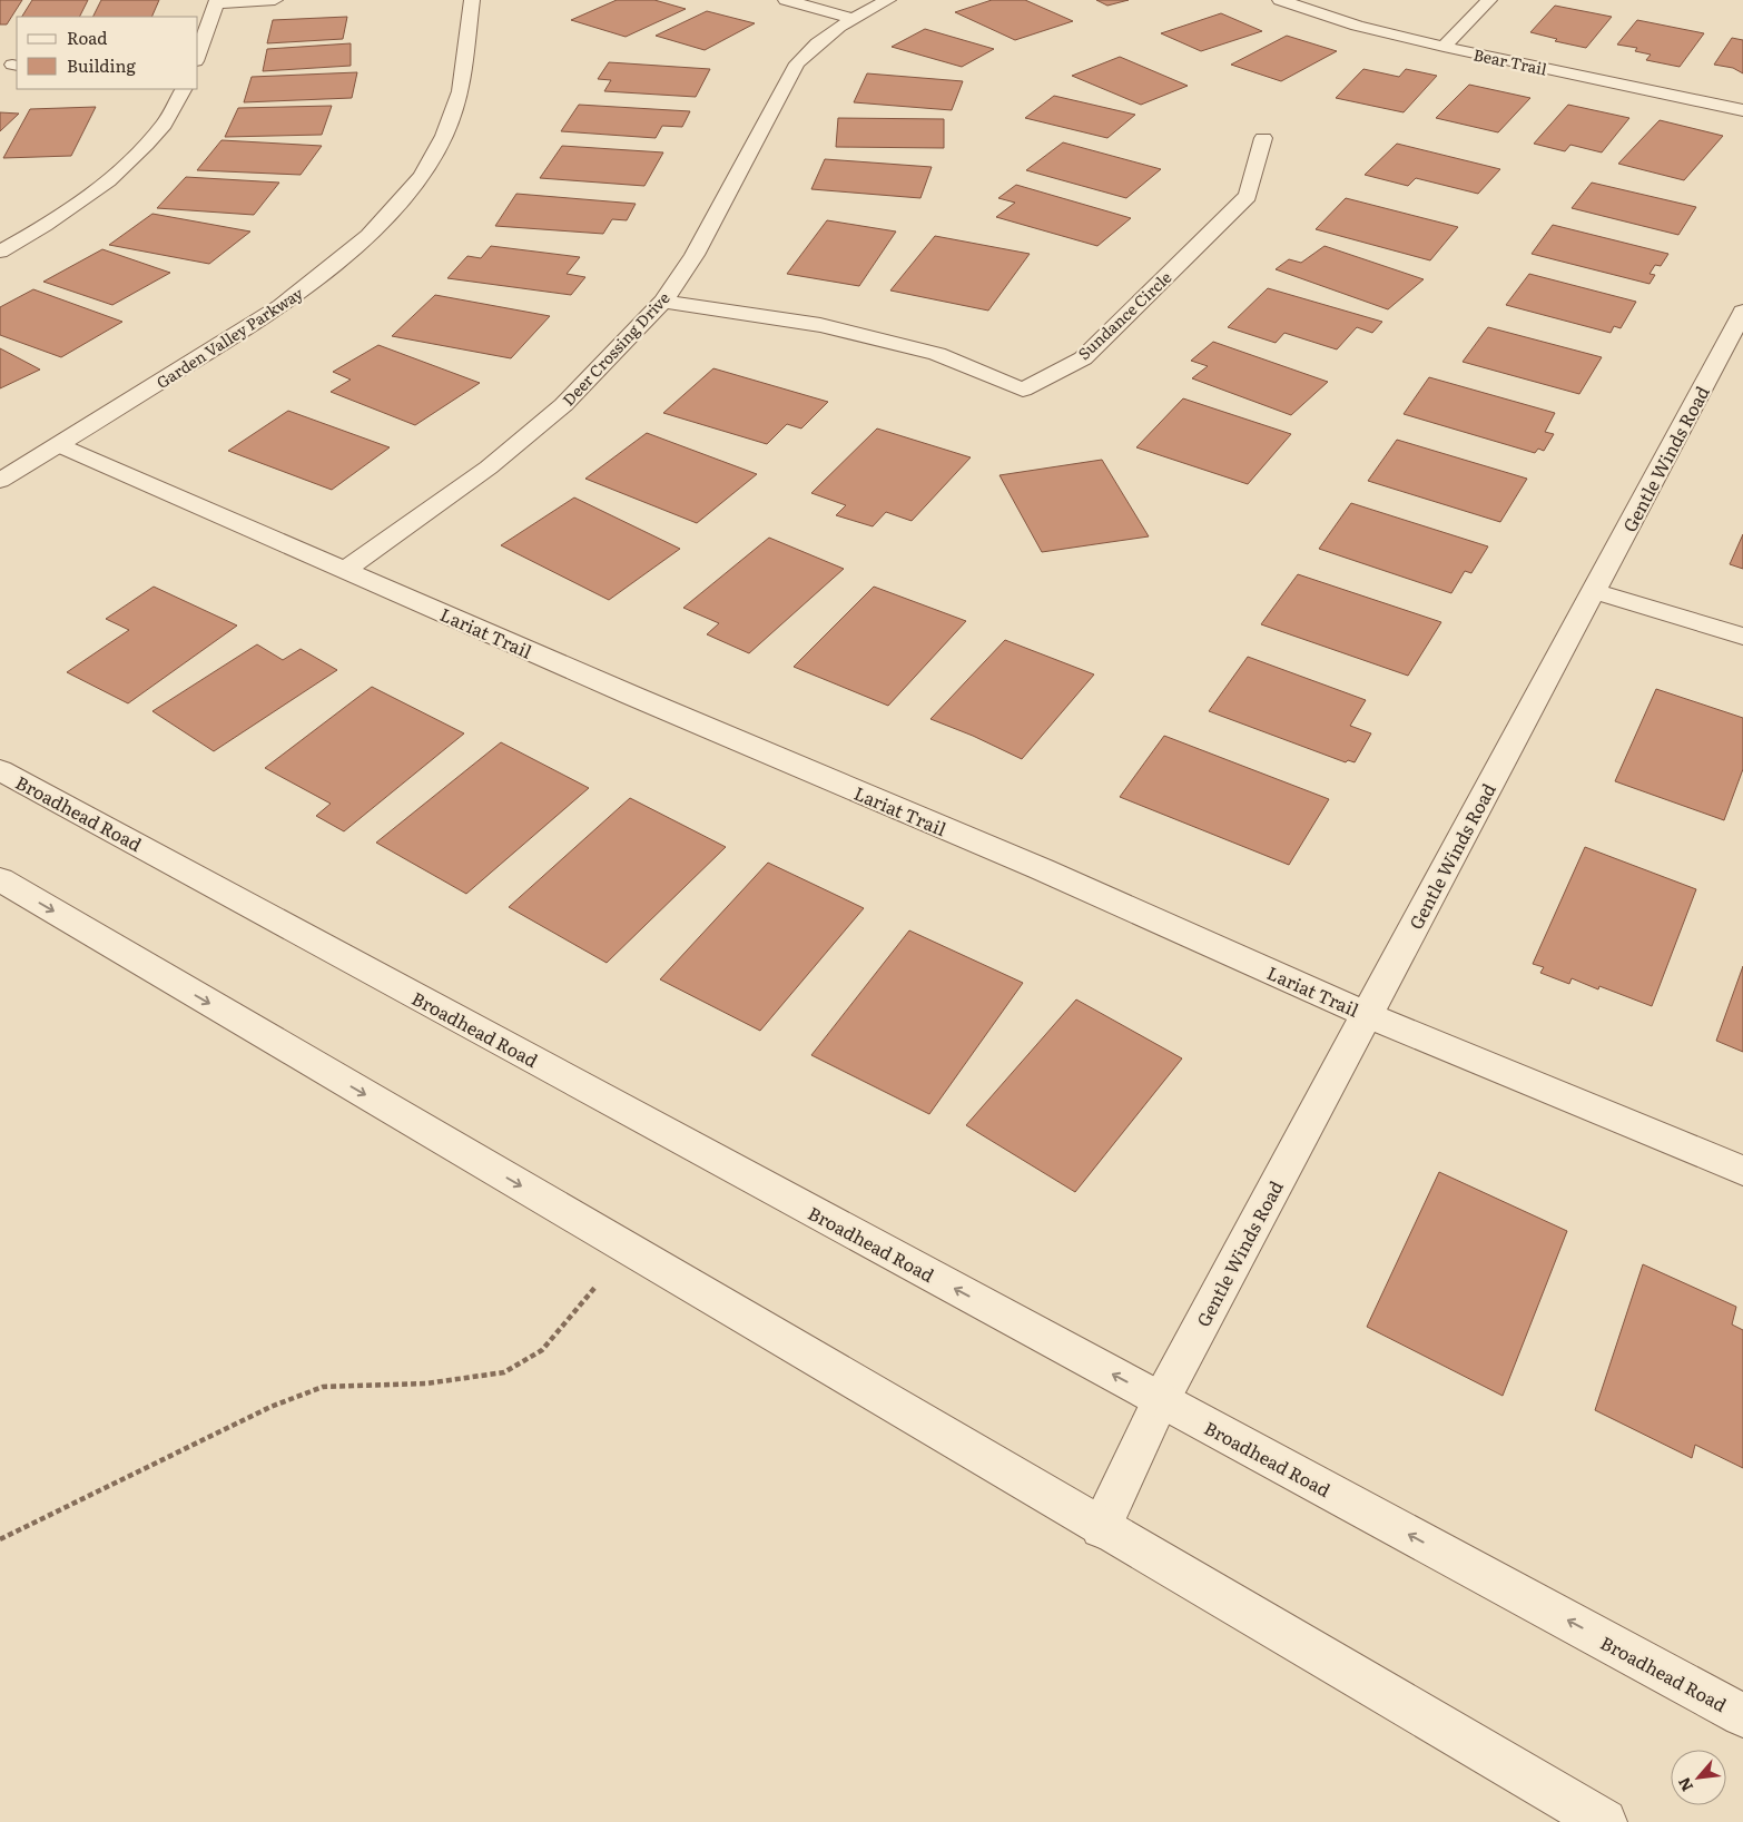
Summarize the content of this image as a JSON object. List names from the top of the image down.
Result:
{
  "streets": {
    "street": [
      "Bear Trail",
      "Sundance Circle",
      "Garden Valley Parkway",
      "Deer Crossing Drive",
      "Gentle Winds Road",
      "Lariat Trail",
      "Broadhead Road"
    ]
  },
  "crossings": [
    ["Sundance Circle", "Deer Crossing Drive"],
    ["Garden Valley Parkway", "Lariat Trail"],
    ["Deer Crossing Drive", "Lariat Trail"],
    ["Gentle Winds Road", "Lariat Trail"],
    ["Gentle Winds Road", "Broadhead Road"]
  ],
  "legend": ["Road", "Building"],
  "north": "bottom left"
}
